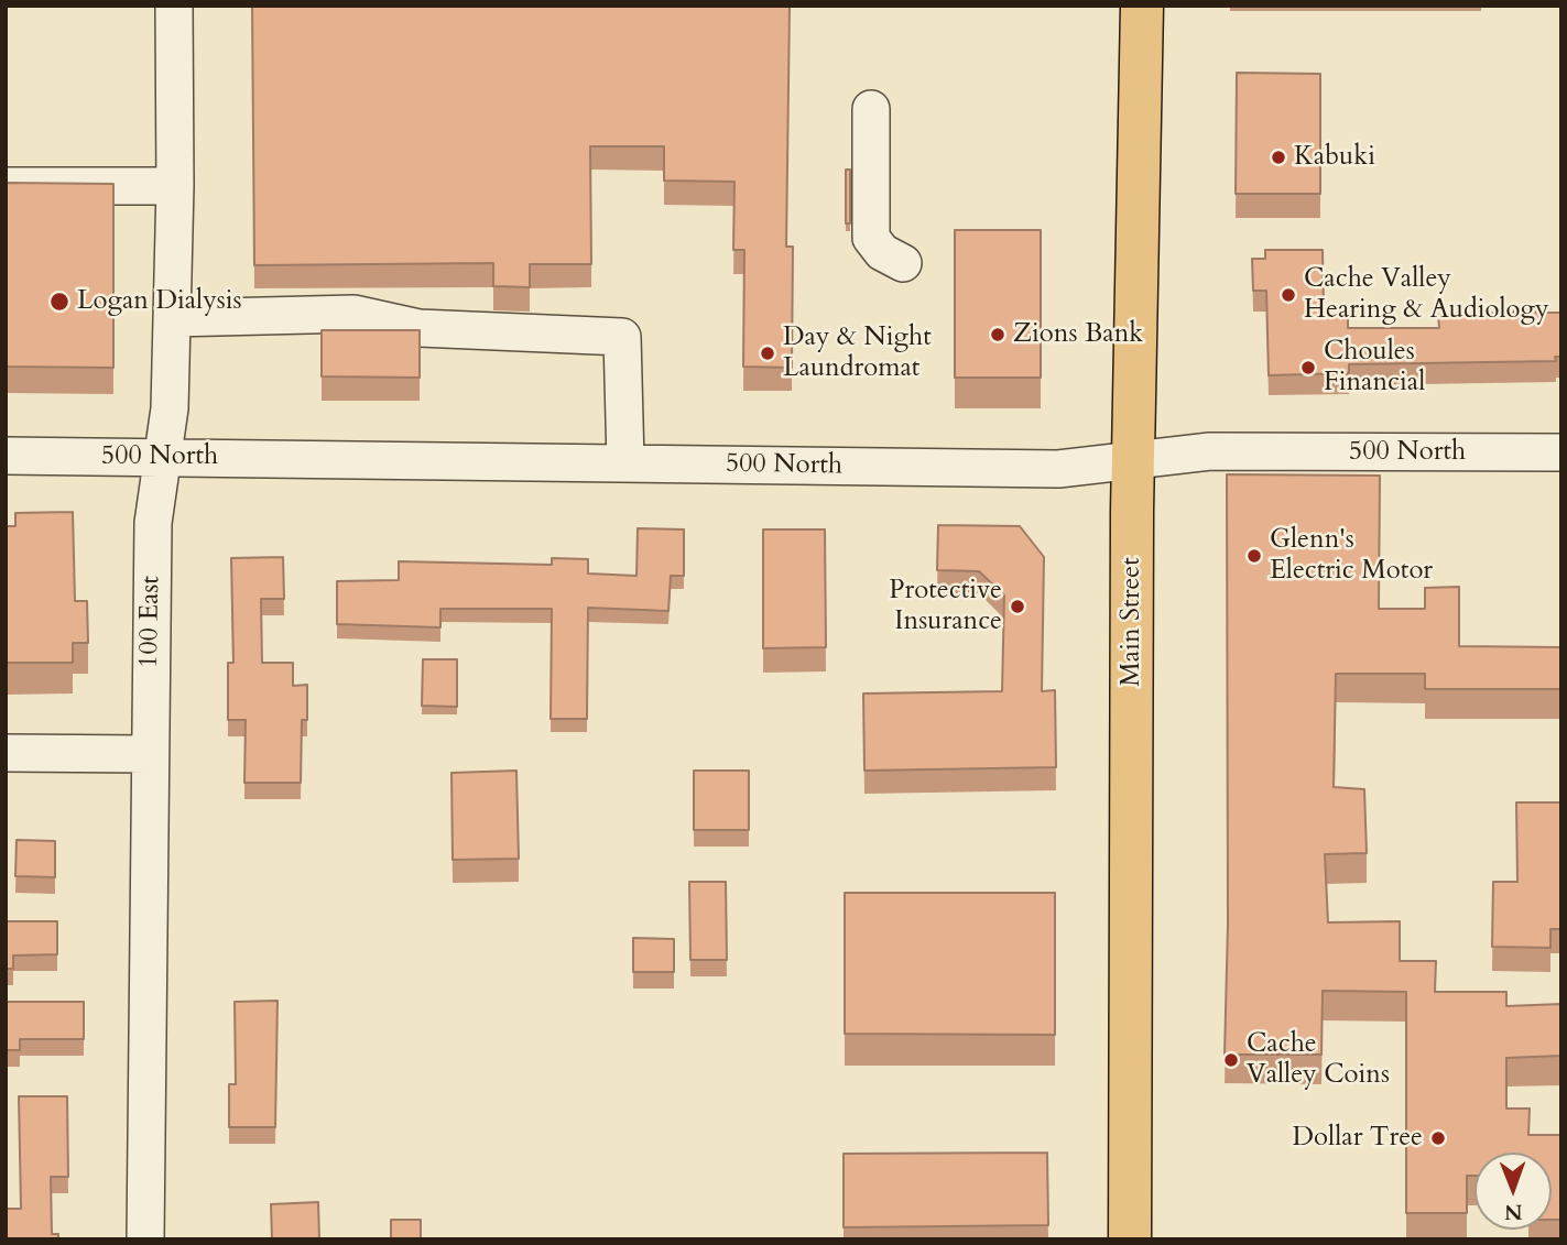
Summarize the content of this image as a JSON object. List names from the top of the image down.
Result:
{
  "streets": {
    "main road": ["Main Street"],
    "street": ["500 North", "100 East"]
  },
  "crossings": [
    ["500 North", "100 East"],
    ["500 North", "Main Street"]
  ],
  "places": [
    "Kabuki",
    "Cache Valley Hearing & Audiology",
    "Logan Dialysis",
    "Zions Bank",
    "Day & Night Laundromat",
    "Choules Financial",
    "Glenn's Electric Motor",
    "Protective Insurance",
    "Cache Valley Coins",
    "Dollar Tree"
  ],
  "north": "bottom"
}
